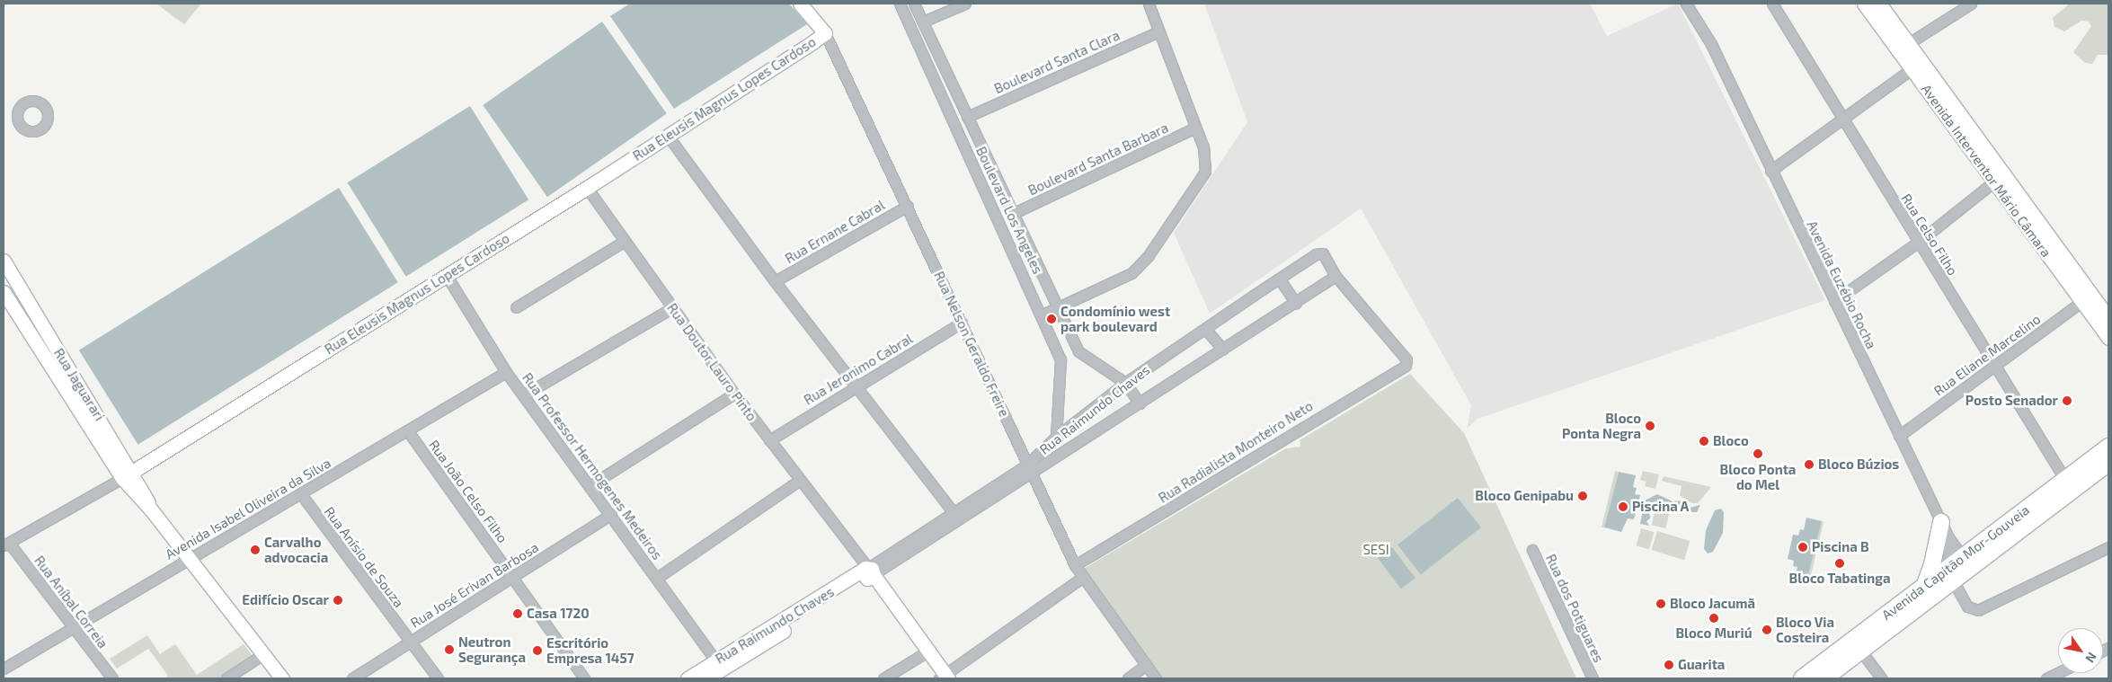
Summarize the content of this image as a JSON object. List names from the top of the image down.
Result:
{
  "streets": {
    "main road": [
      "Rua Eleusis Magnus Lopes Cardoso",
      "Avenida Interventor Mário Câmara",
      "Rua Nelson Geraldo Freire",
      "Rua Doutor Lauro Pinto",
      "Rua Jaguarari",
      "Rua Raimundo Chaves",
      "Avenida Capitão Mor-Gouveia"
    ],
    "street": [
      "Boulevard Santa Clara",
      "Boulevard Santa Barbara",
      "Boulevard Los Angeles",
      "Rua Ernane Cabral",
      "Rua Celso Filho",
      "Avenida Euzébio Rocha",
      "Rua Eliane Marcelino",
      "Rua Jeronimo Cabral",
      "Rua Radialista Monteiro Neto",
      "Rua Professor Hermogenes Medeiros",
      "Rua João Celso Filho",
      "Avenida Isabel Oliveira da Silva",
      "Rua Anísio de Souza",
      "Rua José Erivan Barbosa",
      "Rua Aníbal Correia",
      "Rua dos Potiguares"
    ]
  },
  "crossings": [
    ["Boulevard Santa Clara", "Boulevard Los Angeles"],
    ["Rua Eleusis Magnus Lopes Cardoso", "Rua Nelson Geraldo Freire"],
    ["Rua Eleusis Magnus Lopes Cardoso", "Rua Doutor Lauro Pinto"],
    ["Rua Eleusis Magnus Lopes Cardoso", "Rua Jaguarari"],
    ["Rua Eleusis Magnus Lopes Cardoso", "Rua Professor Hermogenes Medeiros"],
    ["Rua Eleusis Magnus Lopes Cardoso", "Rua Aníbal Correia"],
    ["Boulevard Santa Barbara", "Boulevard Los Angeles"],
    ["Avenida Interventor Mário Câmara", "Rua Eliane Marcelino"],
    ["Boulevard Los Angeles", "Rua Raimundo Chaves"],
    ["Rua Ernane Cabral", "Rua Nelson Geraldo Freire"],
    ["Rua Celso Filho", "Rua Eliane Marcelino"],
    ["Rua Celso Filho", "Avenida Capitão Mor-Gouveia"],
    ["Avenida Euzébio Rocha", "Rua Eliane Marcelino"],
    ["Avenida Euzébio Rocha", "Avenida Capitão Mor-Gouveia"],
    ["Rua Nelson Geraldo Freire", "Rua Jeronimo Cabral"],
    ["Rua Nelson Geraldo Freire", "Rua Raimundo Chaves"],
    ["Rua Nelson Geraldo Freire", "Rua Radialista Monteiro Neto"],
    ["Rua Doutor Lauro Pinto", "Rua Jeronimo Cabral"],
    ["Rua Doutor Lauro Pinto", "Rua Raimundo Chaves"],
    ["Rua Jaguarari", "Avenida Isabel Oliveira da Silva"],
    ["Rua Raimundo Chaves", "Rua Radialista Monteiro Neto"],
    ["Rua Raimundo Chaves", "Rua Professor Hermogenes Medeiros"],
    ["Rua Professor Hermogenes Medeiros", "Avenida Isabel Oliveira da Silva"],
    ["Rua Professor Hermogenes Medeiros", "Rua José Erivan Barbosa"],
    ["Rua João Celso Filho", "Avenida Isabel Oliveira da Silva"],
    ["Rua João Celso Filho", "Rua José Erivan Barbosa"],
    ["Avenida Isabel Oliveira da Silva", "Rua Anísio de Souza"],
    ["Avenida Isabel Oliveira da Silva", "Rua Aníbal Correia"],
    ["Rua Anísio de Souza", "Rua José Erivan Barbosa"]
  ],
  "parks": ["SESI"],
  "places": [
    "Condomínio west park boulevard",
    "Posto Senador",
    "Bloco Ponta Negra",
    "Bloco",
    "Bloco Ponta do Mel",
    "Bloco Búzios",
    "Bloco Genipabu",
    "Piscina A",
    "Piscina B",
    "Carvalho advocacia",
    "Bloco Tabatinga",
    "Edifício Oscar",
    "Bloco Jacumã",
    "Casa 1720",
    "Bloco Muriú",
    "Bloco Via Costeira",
    "Neutron Segurança",
    "Escritório Empresa 1457",
    "Guarita"
  ],
  "north": "bottom right"
}
